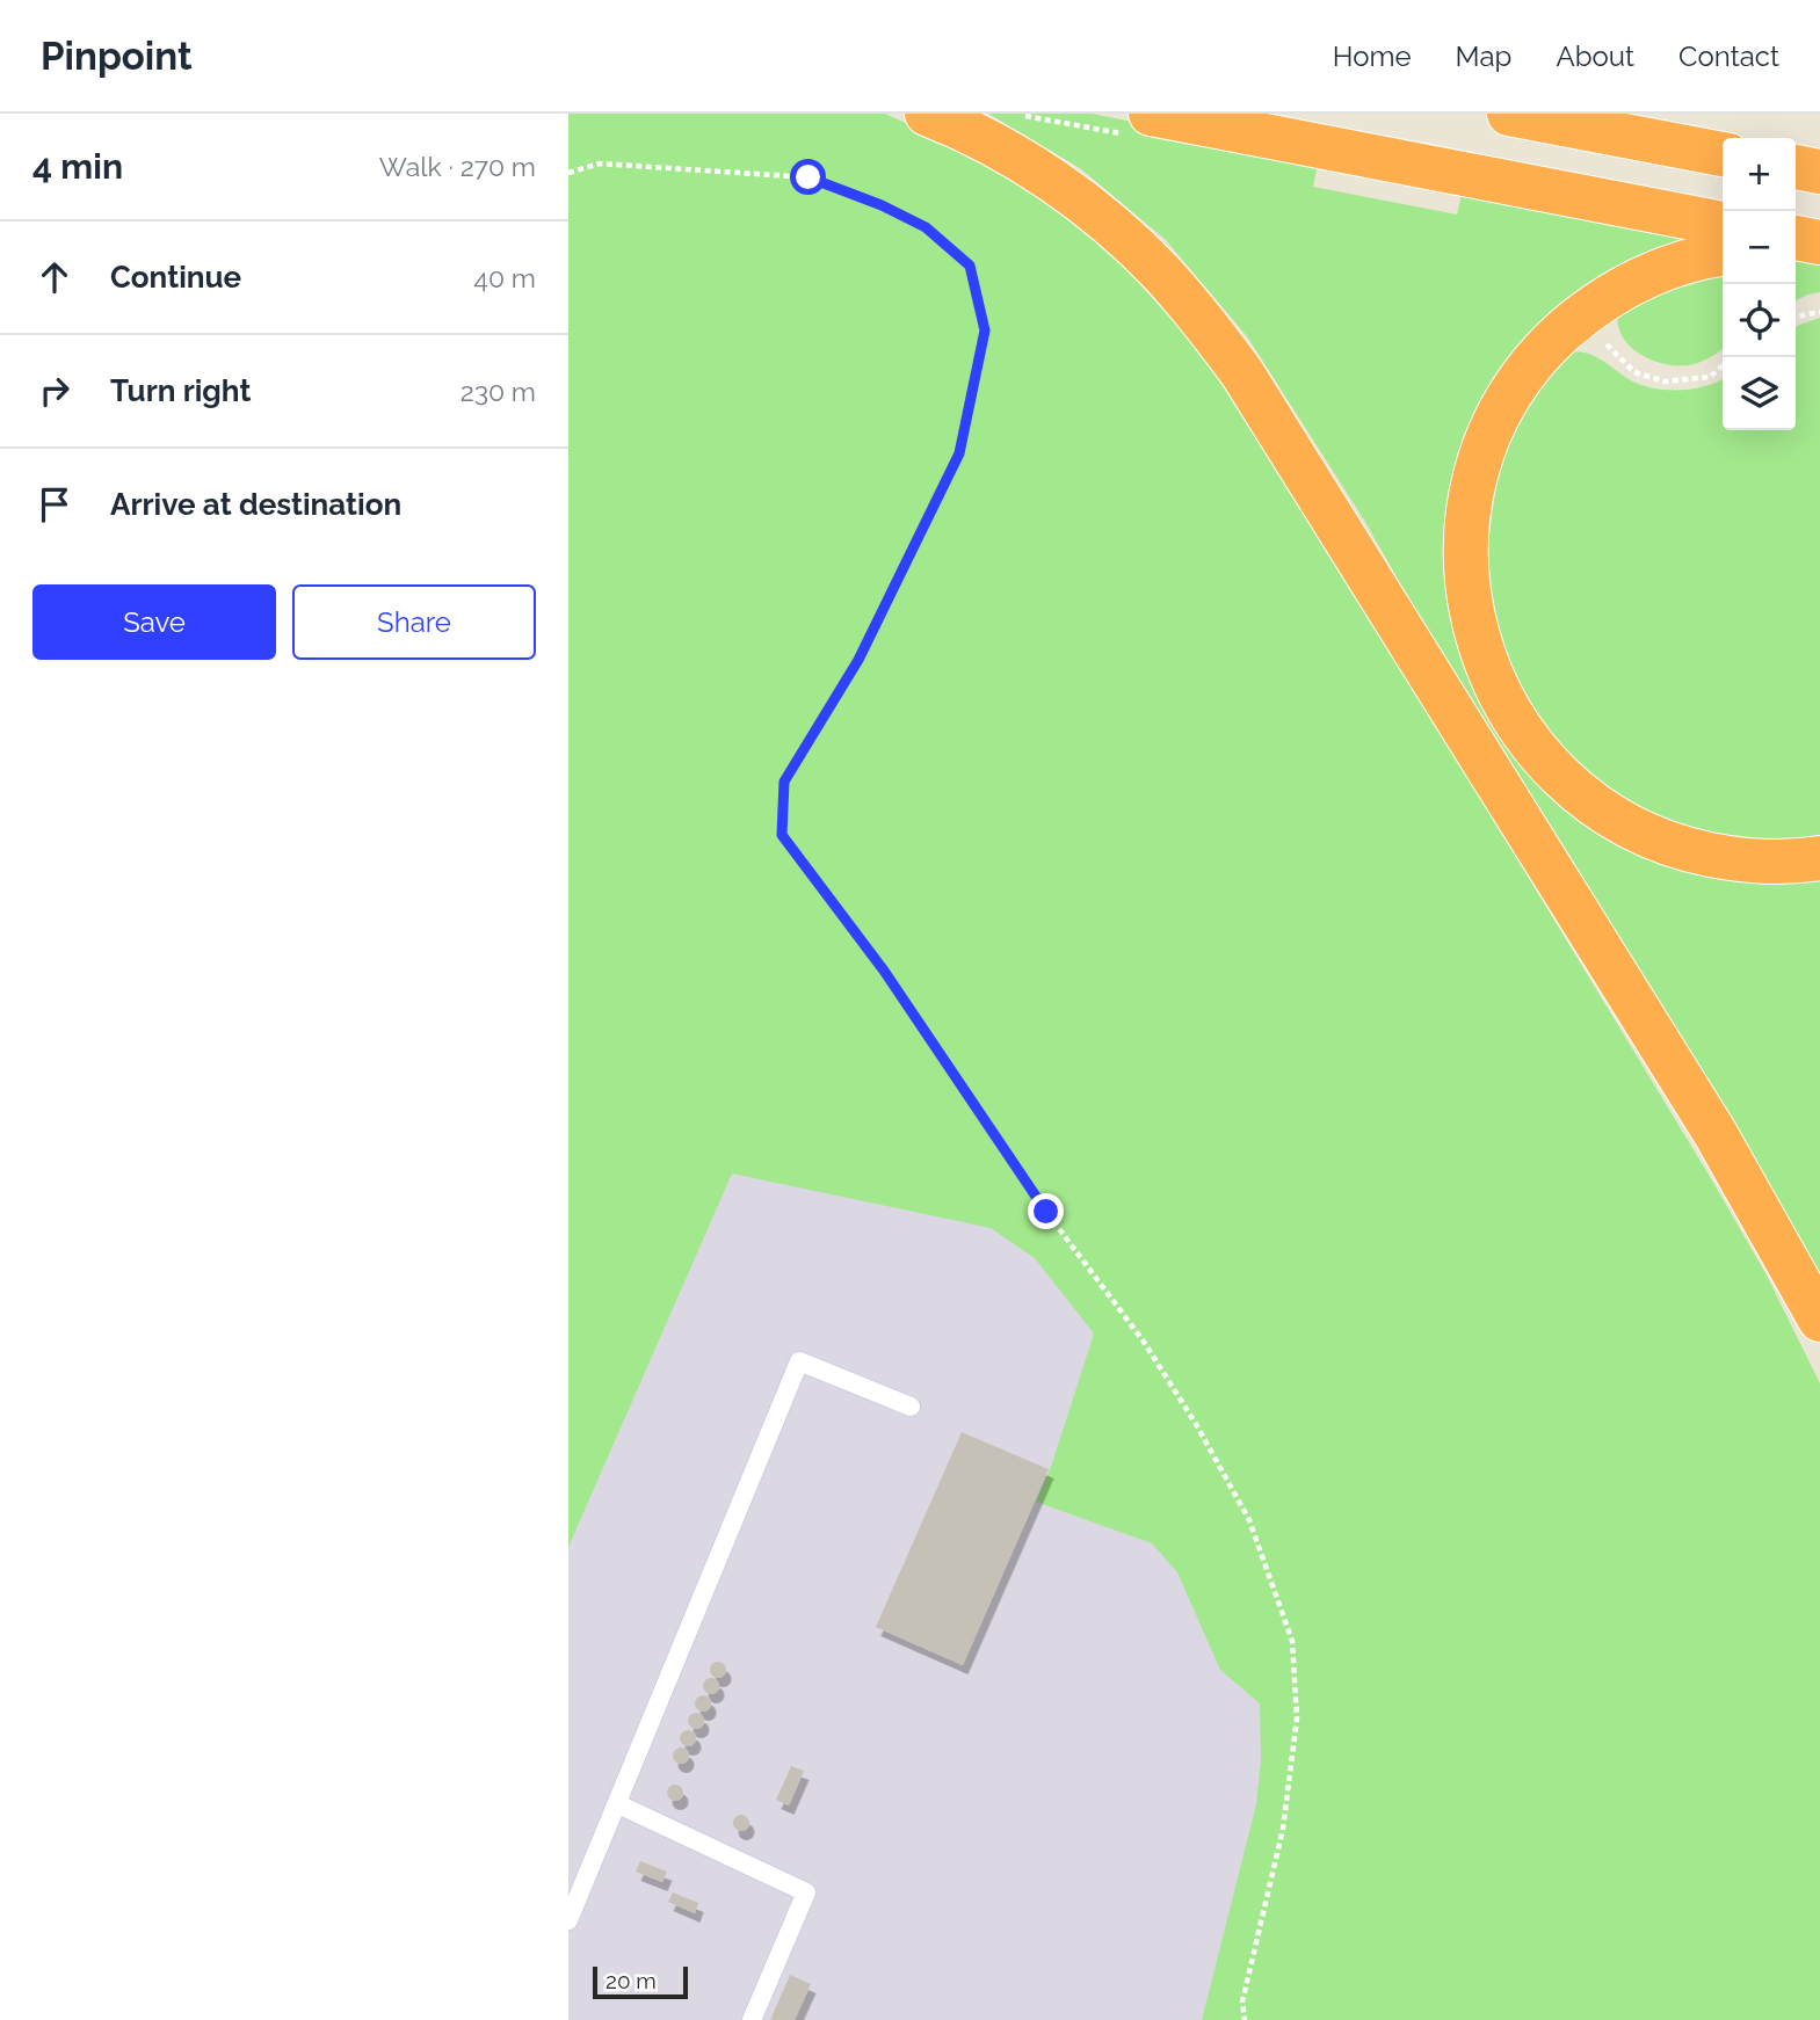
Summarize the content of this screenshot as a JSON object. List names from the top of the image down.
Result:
{
  "scale_bar": "20 m",
  "page": {
    "header": "Pinpoint",
    "nav": [
      "Home",
      "Map",
      "About",
      "Contact"
    ],
    "heading": ["4 min", "Walk · 270 m"],
    "map_buttons": ["+", "−"],
    "list": [
      ["Continue", "40 m"],
      ["Turn right", "230 m"],
      "Arrive at destination"
    ],
    "buttons": ["Save", "Share"],
    "scale": "20 m"
  }
}
